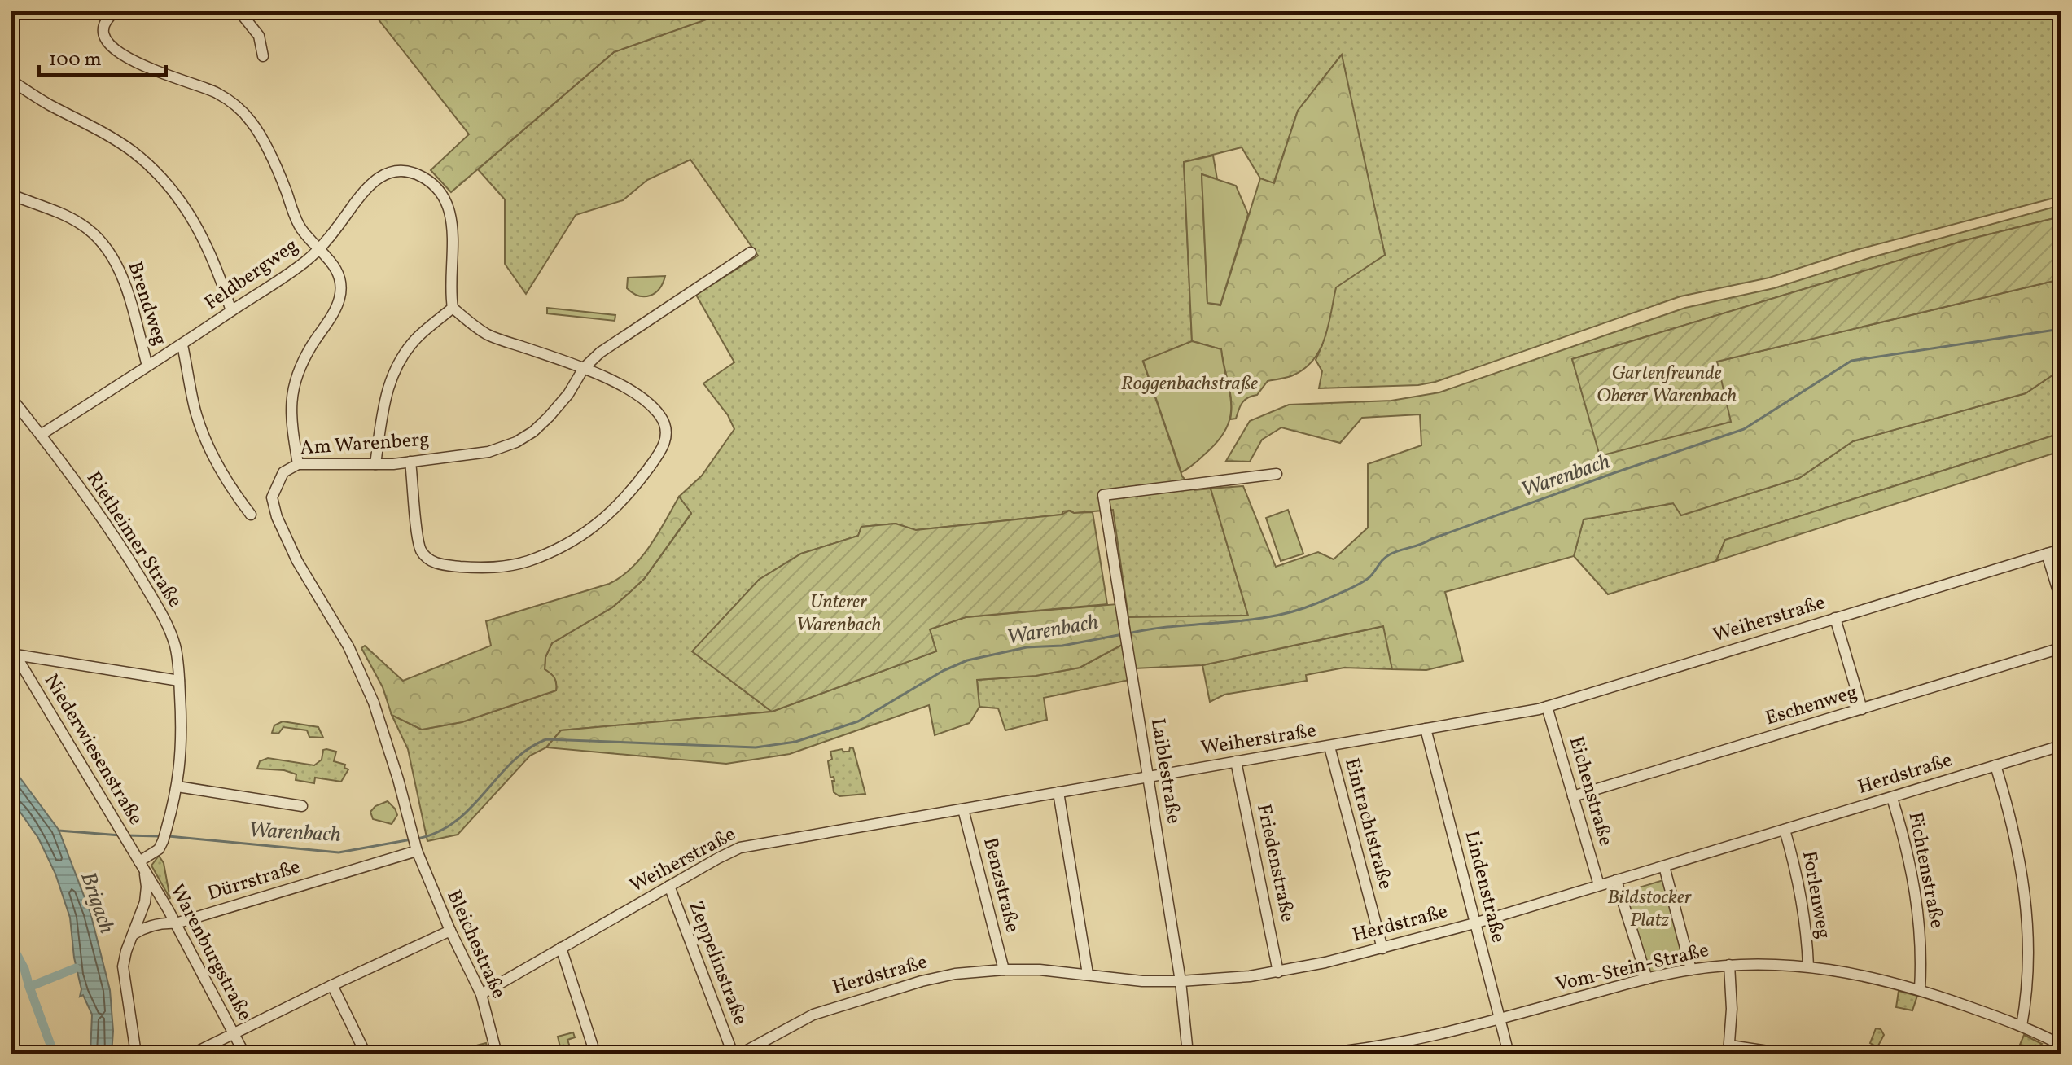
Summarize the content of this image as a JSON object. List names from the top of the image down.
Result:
{
  "streets": {
    "street": [
      "Feldbergweg",
      "Brendweg",
      "Am Warenberg",
      "Rietheimer Straße",
      "Weiherstraße",
      "Eschenweg",
      "Niederwiesenstraße",
      "Laiblestraße",
      "Herdstraße",
      "Eichenstraße",
      "Eintrachtstraße",
      "Friedenstraße",
      "Fichtenstraße",
      "Dürrstraße",
      "Benzstraße",
      "Lindenstraße",
      "Forlenweg",
      "Bleichestraße",
      "Warenburgstraße",
      "Zeppelinstraße",
      "Vom-Stein-Straße"
    ]
  },
  "crossings": [
    ["Feldbergweg", "Brendweg"],
    ["Feldbergweg", "Rietheimer Straße"],
    ["Am Warenberg", "Dürrstraße"],
    ["Am Warenberg", "Bleichestraße"],
    ["Rietheimer Straße", "Niederwiesenstraße"],
    ["Rietheimer Straße", "Warenburgstraße"],
    ["Weiherstraße", "Laiblestraße"],
    ["Weiherstraße", "Eichenstraße"],
    ["Weiherstraße", "Eintrachtstraße"],
    ["Weiherstraße", "Friedenstraße"],
    ["Weiherstraße", "Benzstraße"],
    ["Weiherstraße", "Lindenstraße"],
    ["Weiherstraße", "Bleichestraße"],
    ["Weiherstraße", "Zeppelinstraße"],
    ["Eschenweg", "Eichenstraße"],
    ["Niederwiesenstraße", "Warenburgstraße"],
    ["Laiblestraße", "Herdstraße"],
    ["Herdstraße", "Eichenstraße"],
    ["Herdstraße", "Eintrachtstraße"],
    ["Herdstraße", "Friedenstraße"],
    ["Herdstraße", "Fichtenstraße"],
    ["Herdstraße", "Benzstraße"],
    ["Herdstraße", "Lindenstraße"],
    ["Herdstraße", "Forlenweg"],
    ["Fichtenstraße", "Vom-Stein-Straße"],
    ["Dürrstraße", "Bleichestraße"],
    ["Dürrstraße", "Warenburgstraße"],
    ["Lindenstraße", "Vom-Stein-Straße"],
    ["Forlenweg", "Vom-Stein-Straße"]
  ],
  "water": ["Warenbach", "Brigach"],
  "parks": [
    "Gartenfreunde Oberer Warenbach",
    "Roggenbachstraße",
    "Unterer Warenbach",
    "Bildstocker Platz"
  ],
  "scale_bar": "100 m"
}
